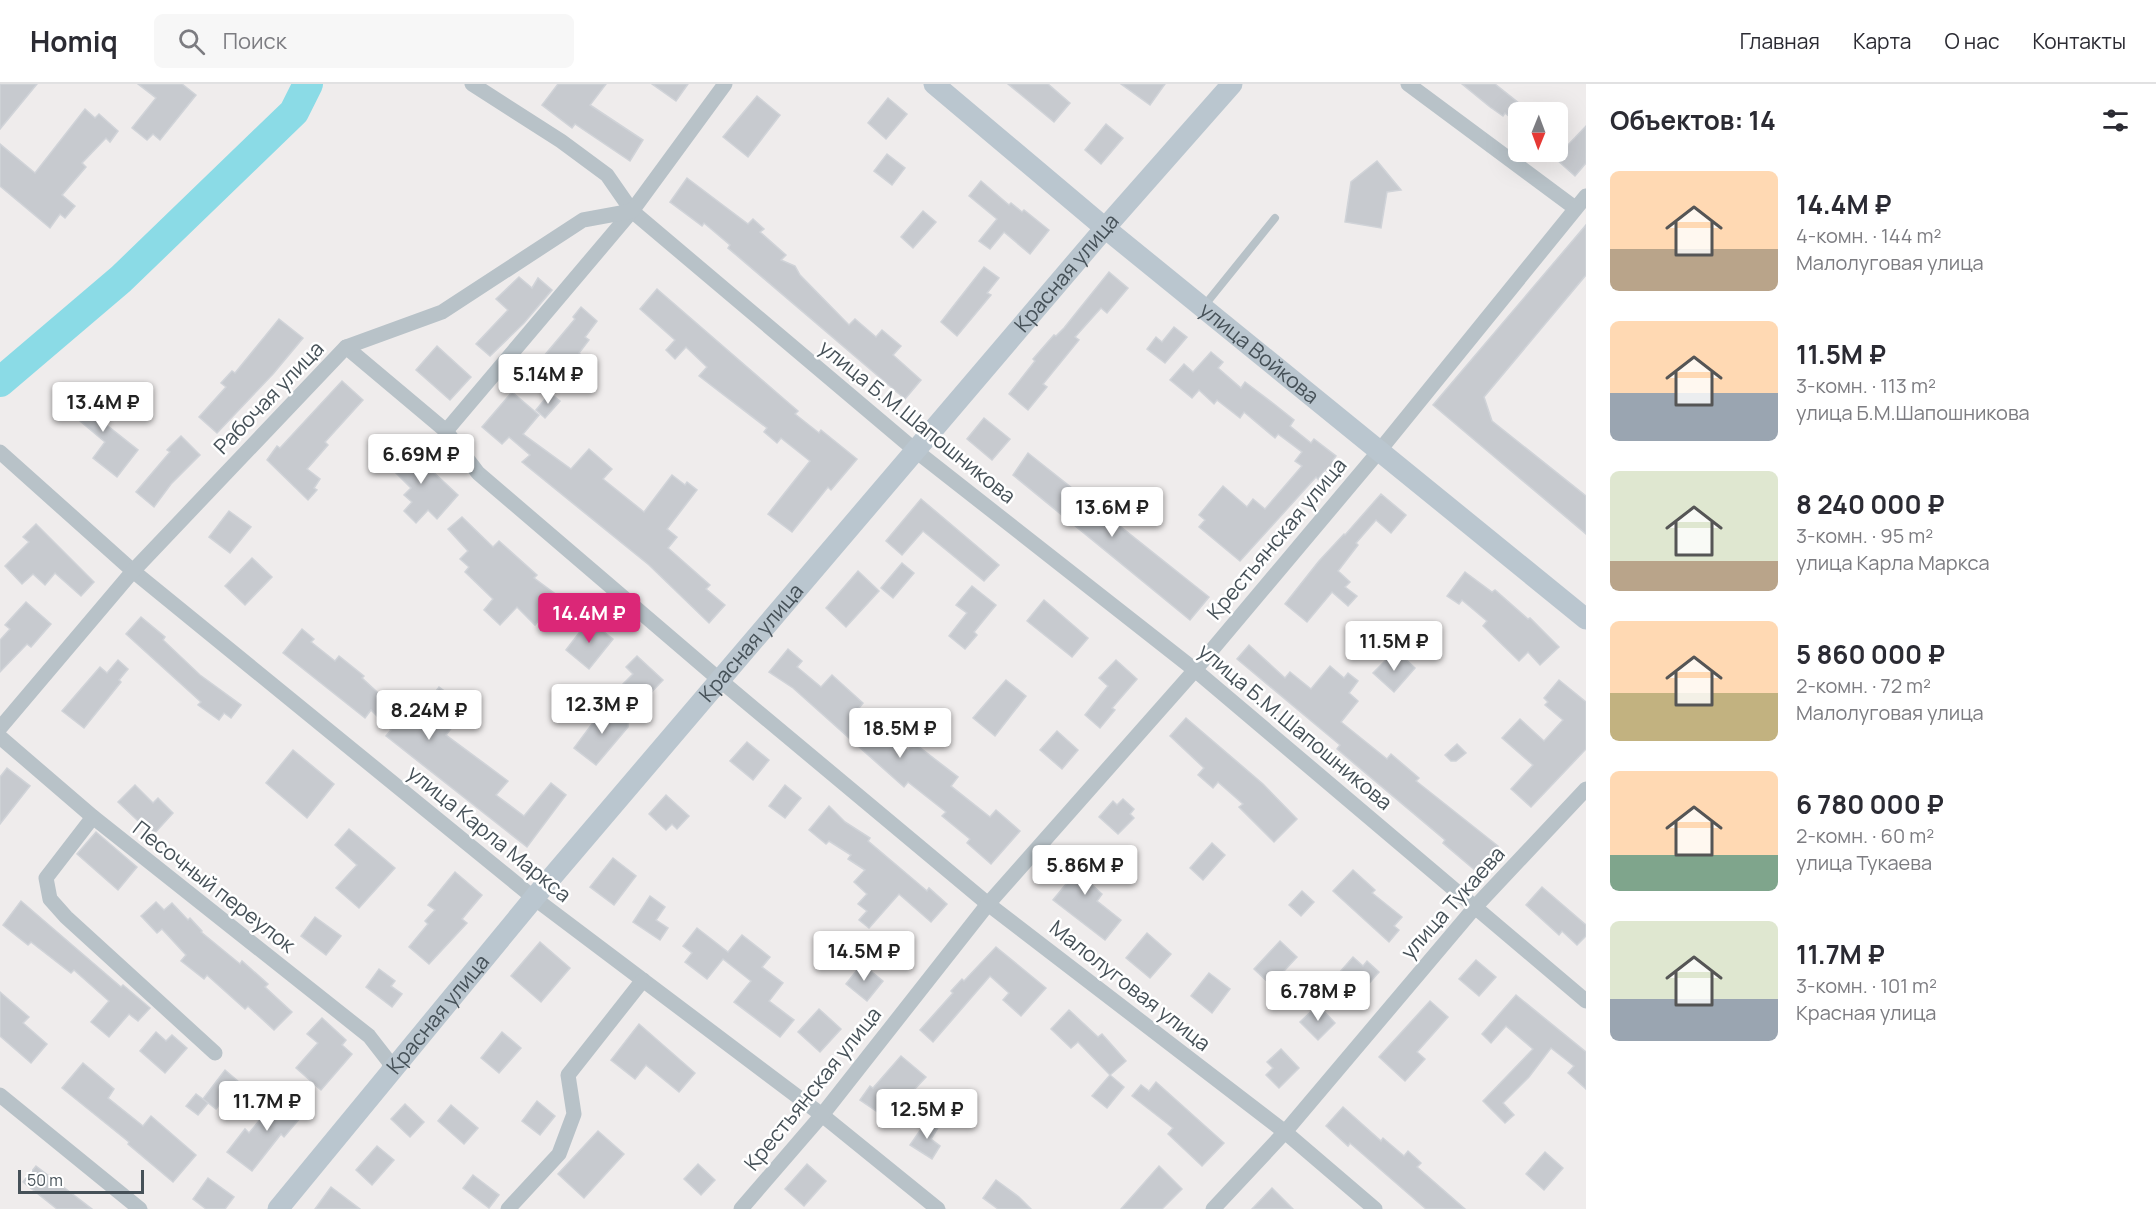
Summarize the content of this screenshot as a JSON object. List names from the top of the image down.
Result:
{
  "streets": {
    "street": [
      "Красная улица",
      "улица Войкова",
      "Рабочая улица",
      "улица Б.М.Шапошникова",
      "Крестьянская улица",
      "улица Карла Маркса",
      "Песочный переулок",
      "улица Тукаева",
      "Малолуговая улица"
    ]
  },
  "crossings": [
    ["Красная улица", "улица Войкова"],
    ["Красная улица", "улица Б.М.Шапошникова"],
    ["Красная улица", "улица Карла Маркса"],
    ["Красная улица", "Песочный переулок"],
    ["Красная улица", "Малолуговая улица"],
    ["улица Войкова", "Крестьянская улица"],
    ["Рабочая улица", "улица Б.М.Шапошникова"],
    ["Рабочая улица", "улица Карла Маркса"],
    ["Рабочая улица", "Малолуговая улица"],
    ["улица Б.М.Шапошникова", "Крестьянская улица"],
    ["улица Б.М.Шапошникова", "улица Тукаева"],
    ["Крестьянская улица", "улица Карла Маркса"],
    ["Крестьянская улица", "Малолуговая улица"],
    ["улица Тукаева", "Малолуговая улица"]
  ],
  "scale_bar": "50 m",
  "north": "bottom",
  "page": {
    "header": "Homiq",
    "search": "Поиск",
    "nav": [
      "Главная",
      "Карта",
      "О нас",
      "Контакты"
    ],
    "heading": "Объектов: 14",
    "list": [
      {
        "name": "14.4M ₽",
        "note": "4-комн. · 144 m² · Малолуговая улица"
      },
      {
        "name": "11.5M ₽",
        "note": "3-комн. · 113 m² · улица Б.М.Шапошникова"
      },
      {
        "name": "8 240 000 ₽",
        "note": "3-комн. · 95 m² · улица Карла Маркса"
      },
      {
        "name": "5 860 000 ₽",
        "note": "2-комн. · 72 m² · Малолуговая улица"
      },
      {
        "name": "6 780 000 ₽",
        "note": "2-комн. · 60 m² · улица Тукаева"
      },
      {
        "name": "11.7M ₽",
        "note": "3-комн. · 101 m² · Красная улица"
      }
    ],
    "price": [
      "5.14M ₽",
      "13.4M ₽",
      "6.69M ₽",
      "13.6M ₽",
      "14.4M ₽",
      "11.5M ₽",
      "12.3M ₽",
      "8.24M ₽",
      "18.5M ₽",
      "5.86M ₽",
      "14.5M ₽",
      "6.78M ₽",
      "11.7M ₽",
      "12.5M ₽"
    ],
    "scale": "50 m"
  }
}
